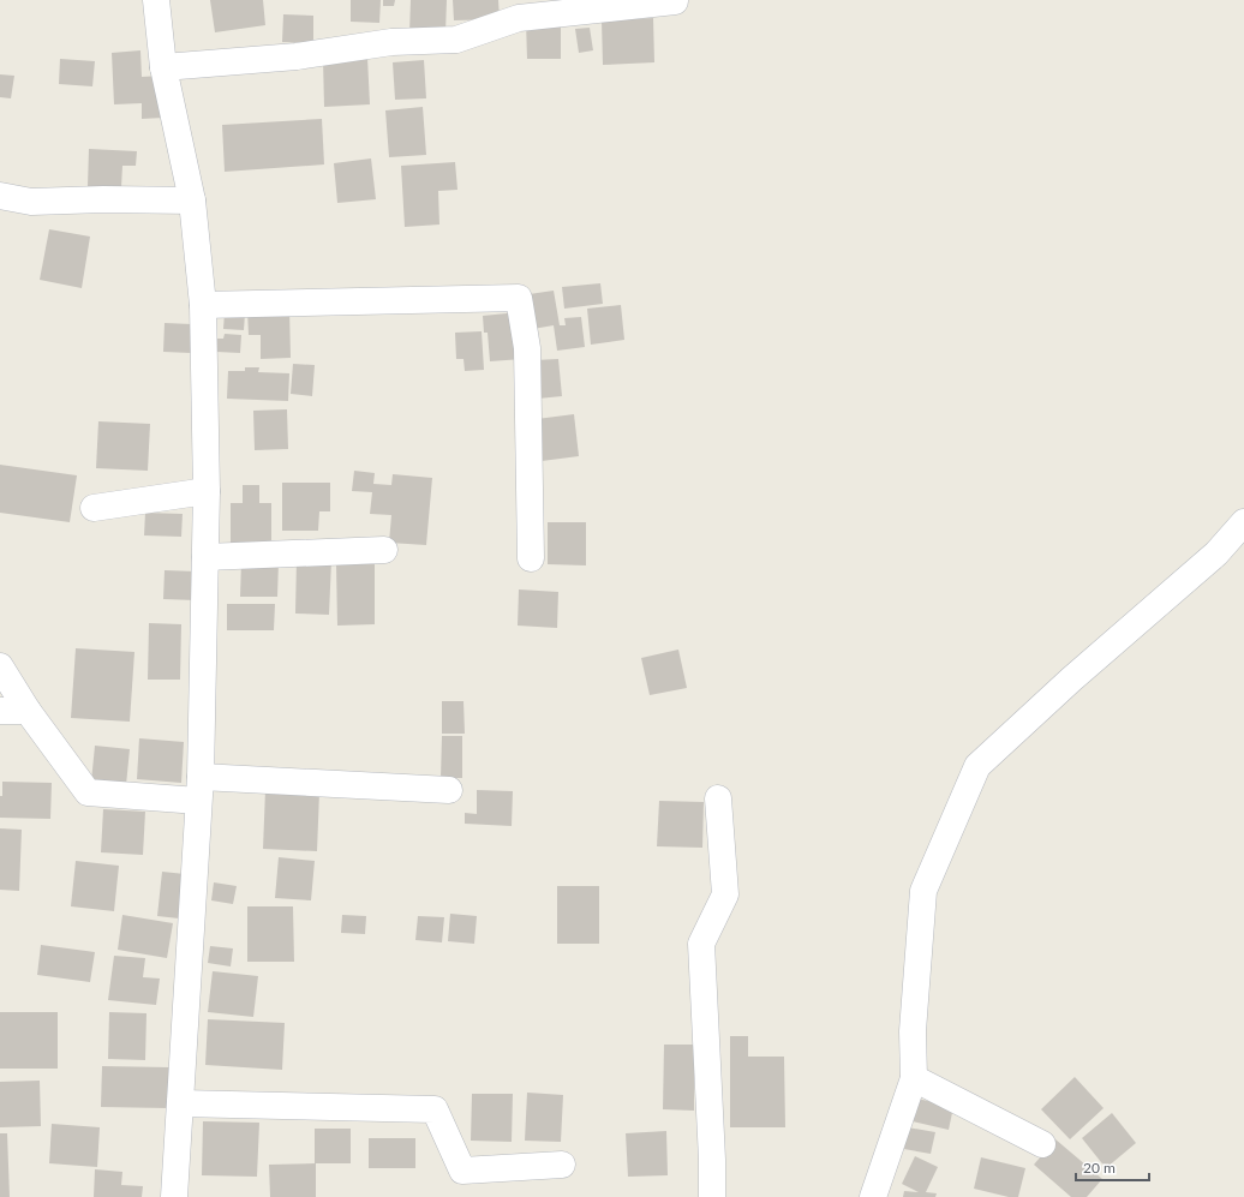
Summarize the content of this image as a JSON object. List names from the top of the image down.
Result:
{
  "scale_bar": "20 m"
}
